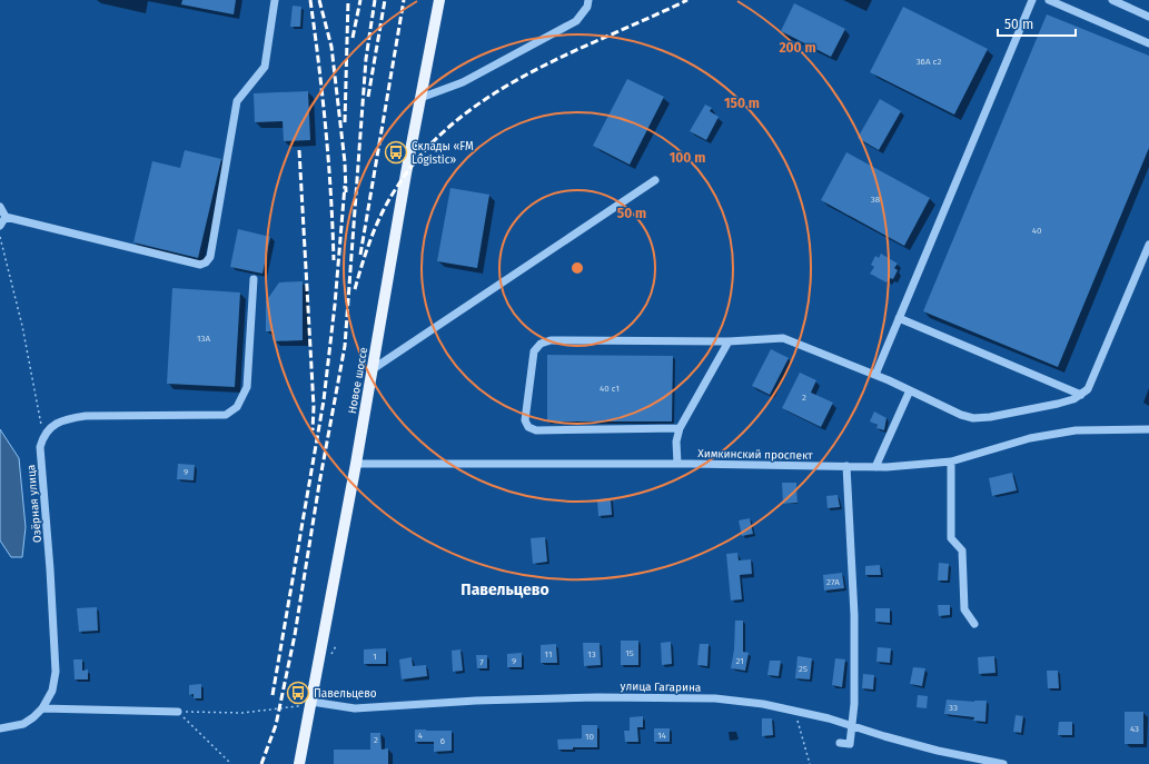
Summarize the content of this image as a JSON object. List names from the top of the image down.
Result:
{
  "streets": {
    "main road": ["Новое шоссе"],
    "street": ["Химкинский проспект", "Озёрная улица", "улица Гагарина"]
  },
  "crossings": [
    ["Новое шоссе", "Химкинский проспект"],
    ["Новое шоссе", "улица Гагарина"]
  ],
  "districts": ["Павельцево"],
  "places": {
    "bus stop": ["Склады «FM Logistic»", "Павельцево"]
  },
  "house_numbers": [
    "36А с2",
    "38",
    "40",
    "13А",
    "40 с1",
    "2",
    "9",
    "27А",
    "15",
    "11",
    "13",
    "1",
    "9",
    "21",
    "7",
    "25",
    "33",
    "43",
    "4",
    "14",
    "10",
    "2",
    "6"
  ],
  "scale_bar": "50 m",
  "rings": [
    "200 m",
    "150 m",
    "100 m",
    "50 m"
  ]
}
